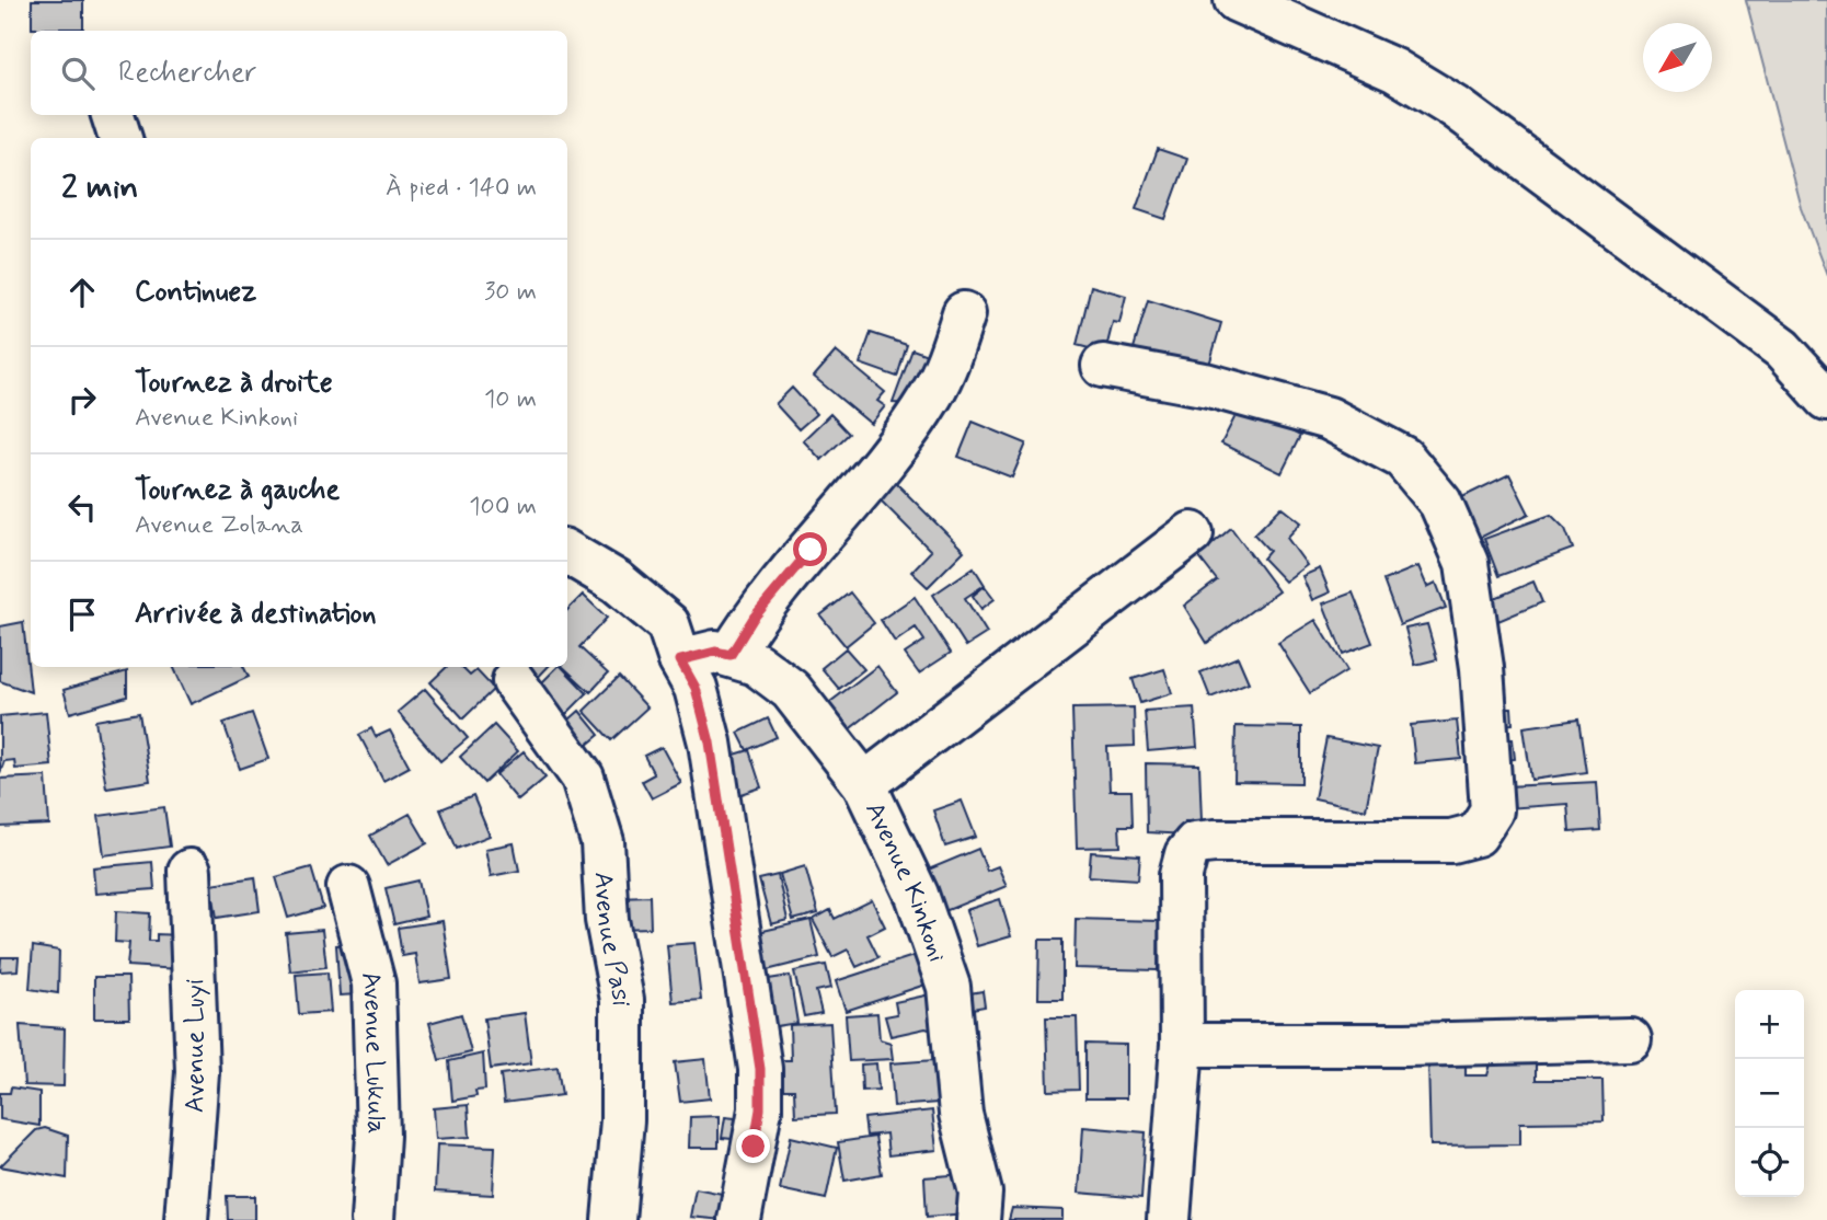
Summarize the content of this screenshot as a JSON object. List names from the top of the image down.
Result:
{
  "streets": {
    "street": [
      "Avenue Kinkoni",
      "Avenue Pasi",
      "Avenue Luyi",
      "Avenue Lukula"
    ]
  },
  "north": "bottom left",
  "page": {
    "search": "Rechercher",
    "heading": ["2 min", "À pied · 140 m"],
    "list": [
      ["Continuez", "30 m"],
      ["Tournez à droite", "Avenue Kinkoni", "10 m"],
      ["Tournez à gauche", "Avenue Zolana", "100 m"],
      "Arrivée à destination"
    ],
    "map_buttons": ["+", "−"]
  }
}
